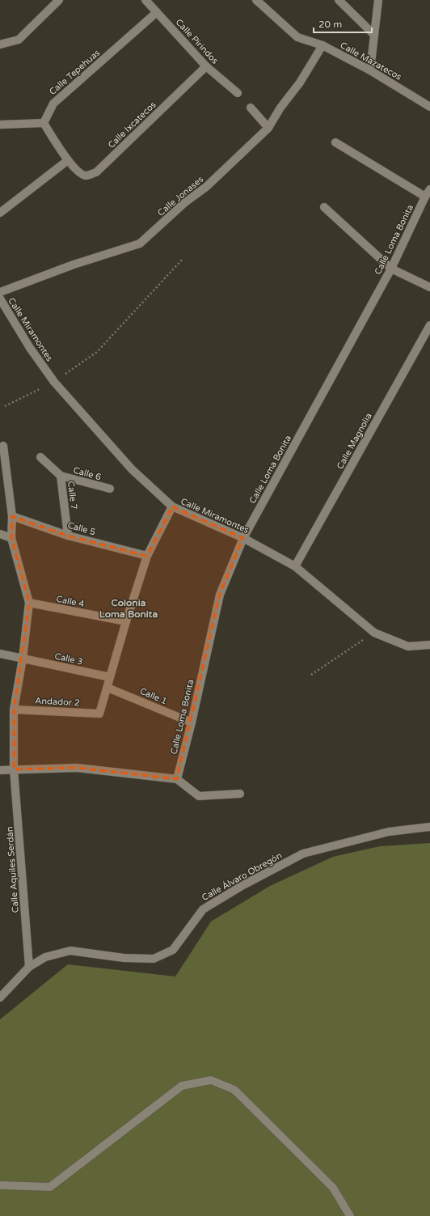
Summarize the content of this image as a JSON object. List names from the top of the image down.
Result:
{
  "streets": {
    "street": [
      "Calle Pirindos",
      "Calle Mazatecos",
      "Calle Tepehuas",
      "Calle Ixcatecos",
      "Calle Jonases",
      "Calle Loma Bonita",
      "Calle Miramontes",
      "Calle Magnolia",
      "Calle 6",
      "Calle 7",
      "Calle 5",
      "Calle 4",
      "Calle 3",
      "Calle 1",
      "Andador 2",
      "Calle Aquiles Serdán",
      "Calle Álvaro Obregón"
    ]
  },
  "crossings": [
    ["Calle Pirindos", "Calle Tepehuas"],
    ["Calle Pirindos", "Calle Ixcatecos"],
    ["Calle Mazatecos", "Calle Jonases"],
    ["Calle Tepehuas", "Calle Ixcatecos"],
    ["Calle Loma Bonita", "Calle Miramontes"],
    ["Calle Loma Bonita", "Calle 1"],
    ["Calle Miramontes", "Calle Magnolia"],
    ["Calle 6", "Calle 7"],
    ["Calle 7", "Calle 5"],
    ["Calle 5", "Calle Aquiles Serdán"],
    ["Calle 4", "Calle Aquiles Serdán"],
    ["Calle 3", "Calle Aquiles Serdán"],
    ["Calle 1", "Andador 2"],
    ["Andador 2", "Calle Aquiles Serdán"],
    ["Calle Aquiles Serdán", "Calle Álvaro Obregón"]
  ],
  "districts": ["Colonia Loma Bonita"],
  "scale_bar": "20 m"
}
